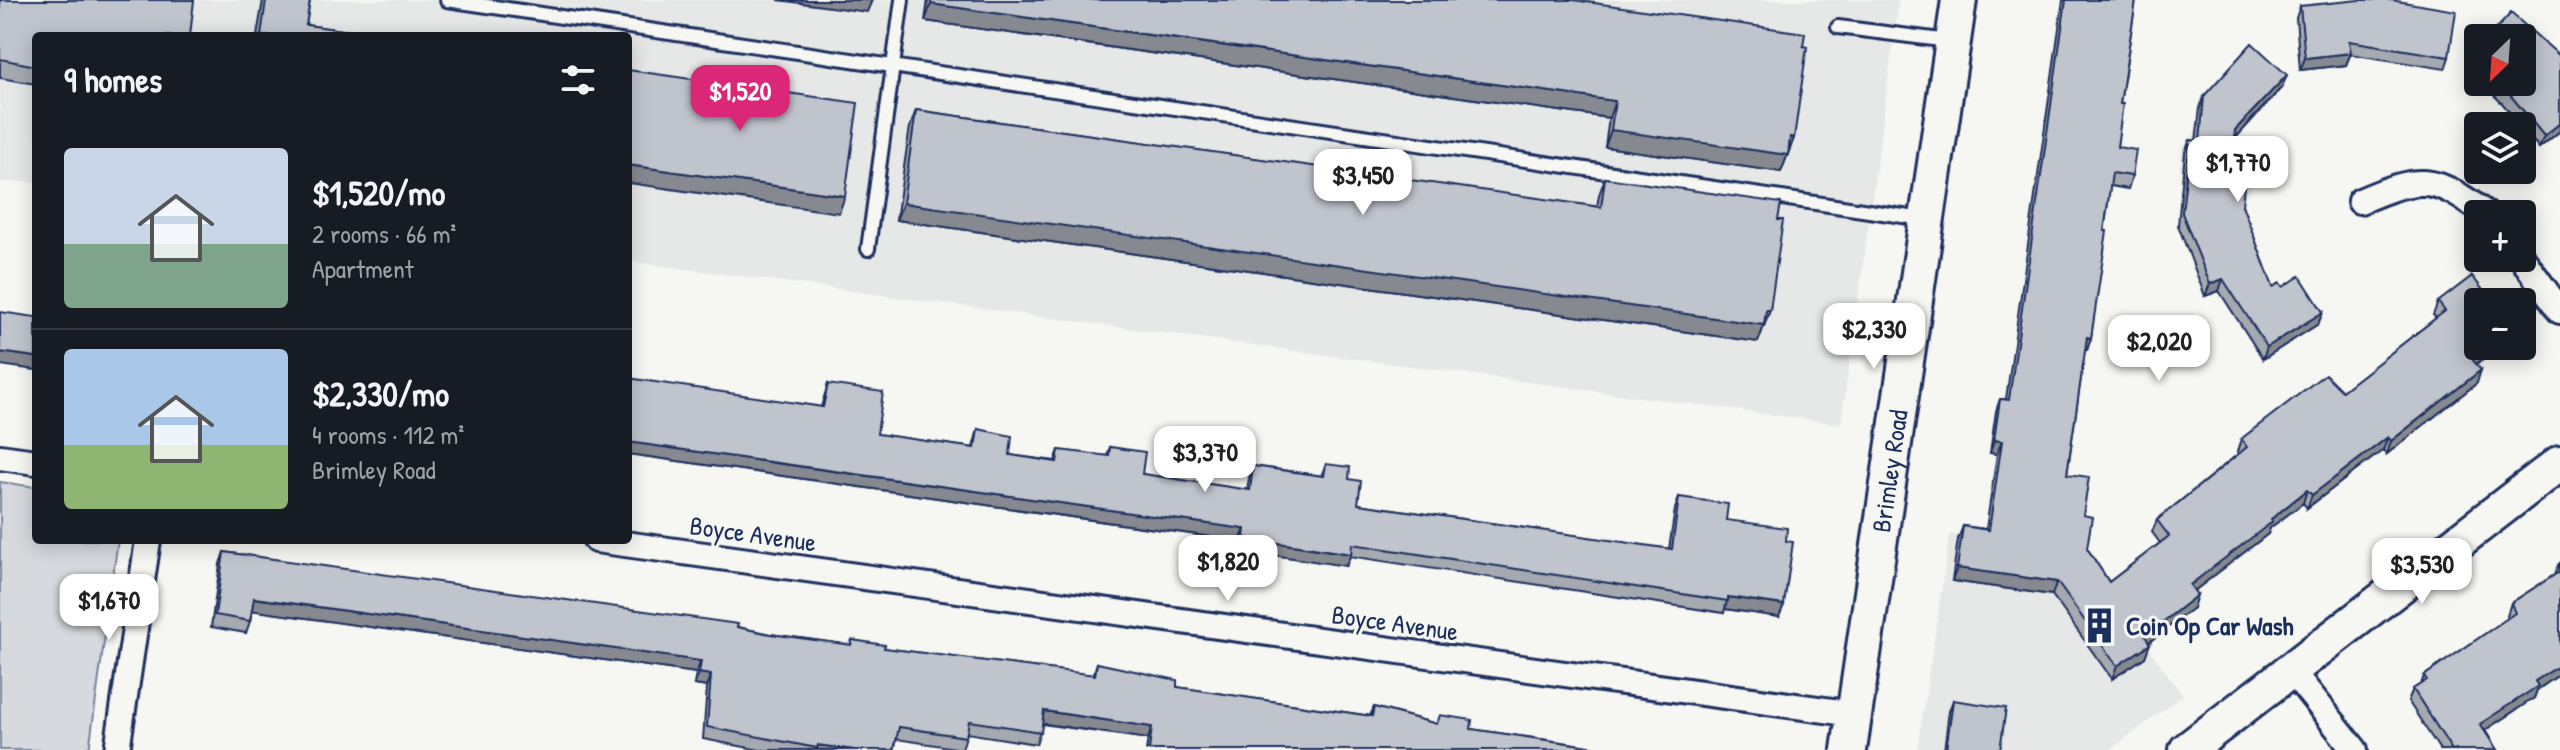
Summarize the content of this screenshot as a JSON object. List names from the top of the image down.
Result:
{
  "streets": {
    "main road": ["Brimley Road"],
    "street": ["Boyce Avenue"]
  },
  "crossings": [
    ["Brimley Road", "Boyce Avenue"]
  ],
  "places": {
    "building": ["Coin Op Car Wash"]
  },
  "north": "bottom left",
  "page": {
    "map_buttons": ["+", "−"],
    "heading": "9 homes",
    "price": [
      "$1,520",
      "$1,770",
      "$3,450",
      "$2,330",
      "$2,020",
      "$3,370",
      "$1,820",
      "$3,530",
      "$1,670"
    ],
    "list": [
      {
        "name": "$1,520/mo",
        "note": "2 rooms · 66 m² · Apartment"
      },
      {
        "name": "$2,330/mo",
        "note": "4 rooms · 112 m² · Brimley Road"
      }
    ]
  }
}
